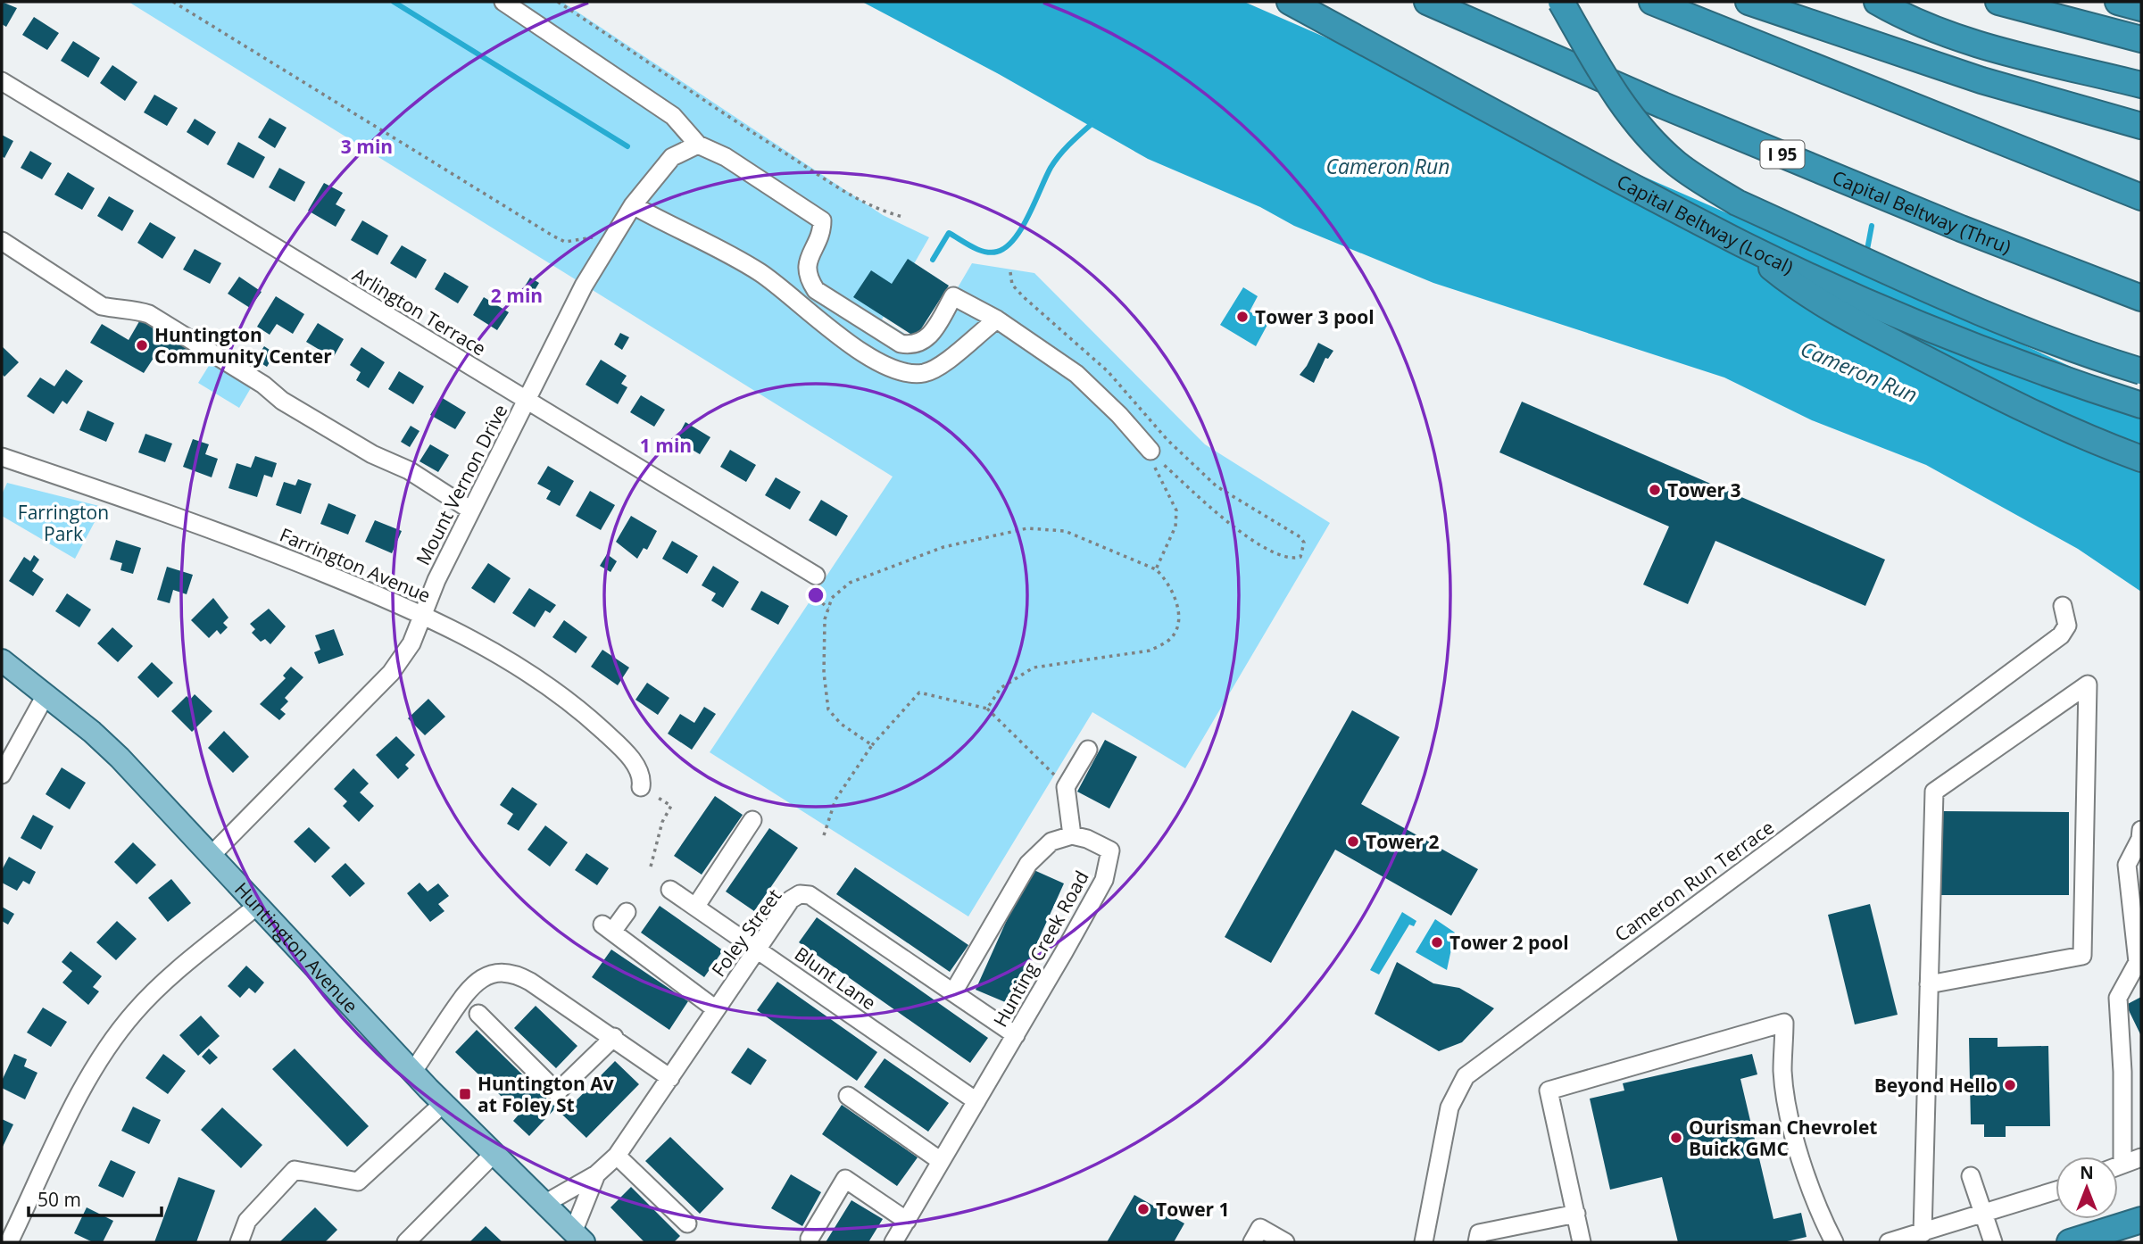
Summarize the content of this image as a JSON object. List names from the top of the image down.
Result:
{
  "streets": {
    "highway": ["I 95", "Capital Beltway (Thru)", "Capital Beltway (Local)"],
    "main road": ["Huntington Avenue"],
    "street": [
      "Arlington Terrace",
      "Mount Vernon Drive",
      "Farrington Avenue",
      "Cameron Run Terrace",
      "Foley Street",
      "Hunting Creek Road",
      "Blunt Lane"
    ]
  },
  "crossings": [
    ["Arlington Terrace", "Mount Vernon Drive"],
    ["Mount Vernon Drive", "Farrington Avenue"],
    ["Mount Vernon Drive", "Huntington Avenue"],
    ["Foley Street", "Huntington Avenue"],
    ["Foley Street", "Hunting Creek Road"],
    ["Foley Street", "Blunt Lane"],
    ["Hunting Creek Road", "Blunt Lane"]
  ],
  "water": ["Cameron Run"],
  "parks": ["Farrington Park"],
  "places": {
    "other": [
      "Tower 3 pool",
      "Huntington Community Center",
      "Tower 3",
      "Tower 2",
      "Tower 2 pool",
      "Beyond Hello",
      "Ourisman Chevrolet Buick GMC",
      "Tower 1"
    ],
    "transit": ["Huntington Av at Foley St"]
  },
  "scale_bar": "50 m",
  "north": "top",
  "rings": ["3 min", "2 min", "1 min"]
}
